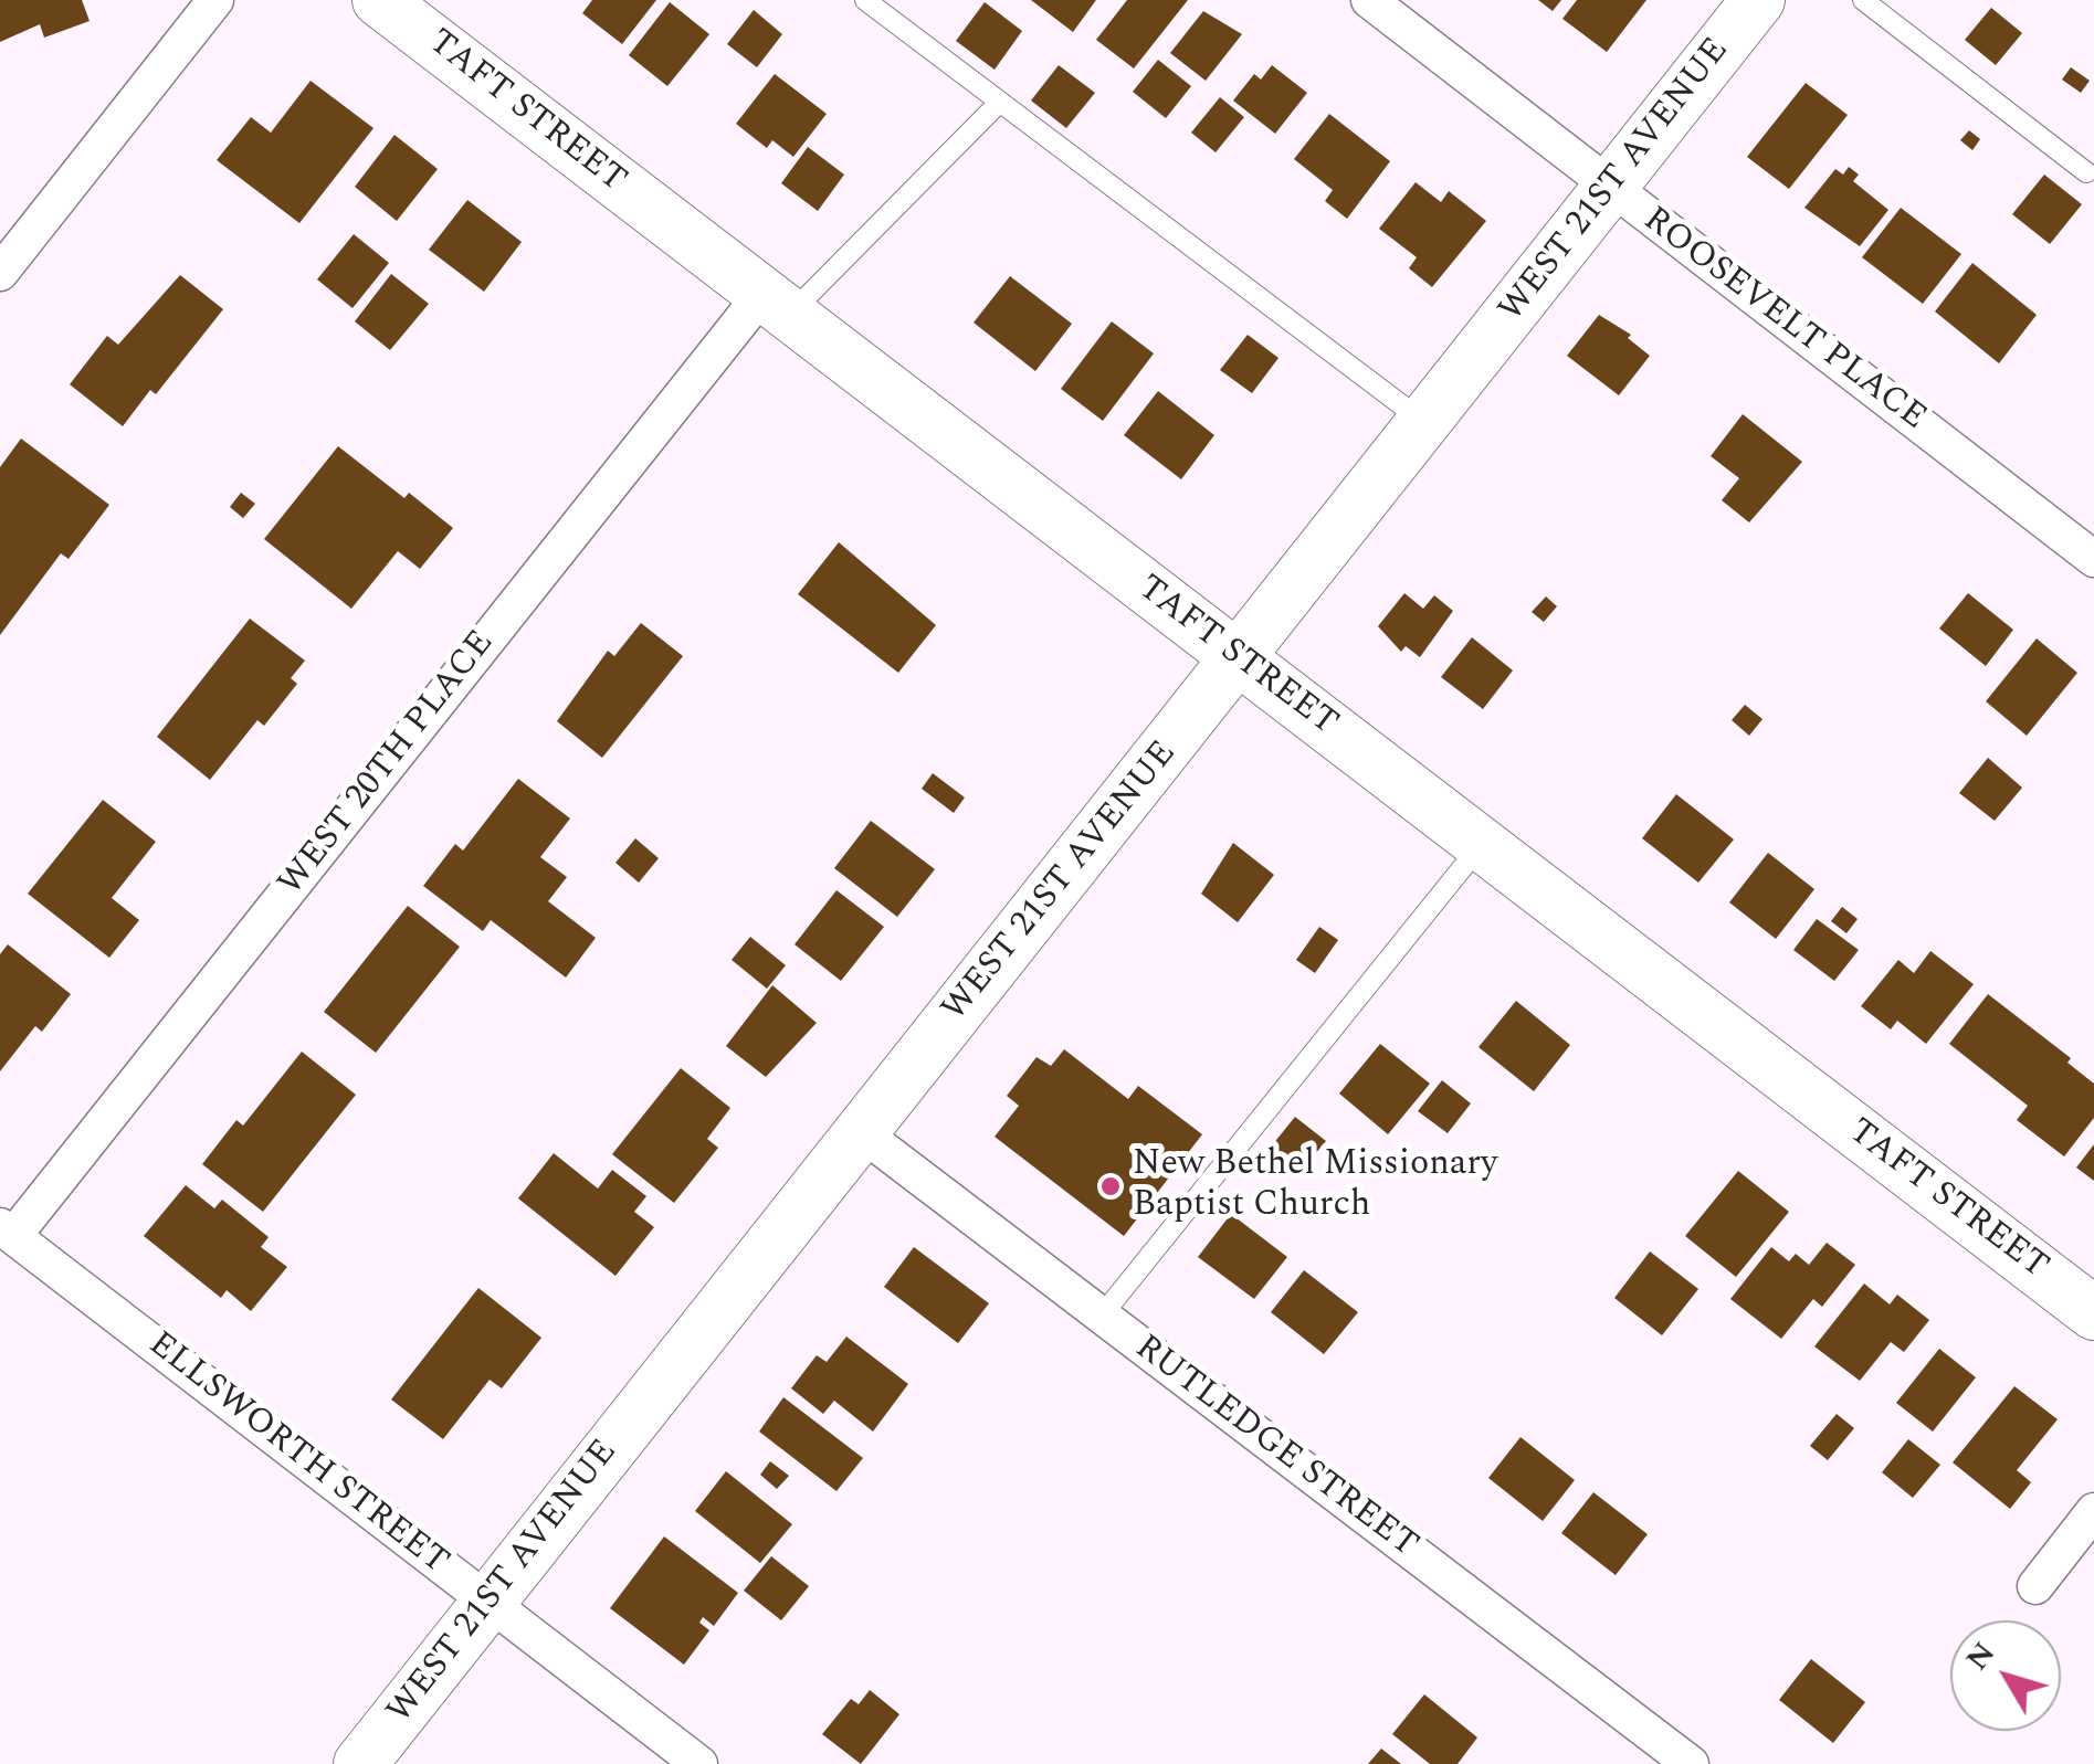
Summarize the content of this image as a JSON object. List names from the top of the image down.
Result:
{
  "streets": {
    "street": [
      "TAFT STREET",
      "WEST 21ST AVENUE",
      "ROOSEVELT PLACE",
      "WEST 20TH PLACE",
      "RUTLEDGE STREET",
      "ELLSWORTH STREET"
    ]
  },
  "crossings": [
    ["TAFT STREET", "WEST 21ST AVENUE"],
    ["TAFT STREET", "WEST 20TH PLACE"],
    ["WEST 21ST AVENUE", "ROOSEVELT PLACE"],
    ["WEST 21ST AVENUE", "RUTLEDGE STREET"],
    ["WEST 21ST AVENUE", "ELLSWORTH STREET"],
    ["WEST 20TH PLACE", "ELLSWORTH STREET"]
  ],
  "places": ["New Bethel Missionary Baptist Church"],
  "north": "top left"
}
